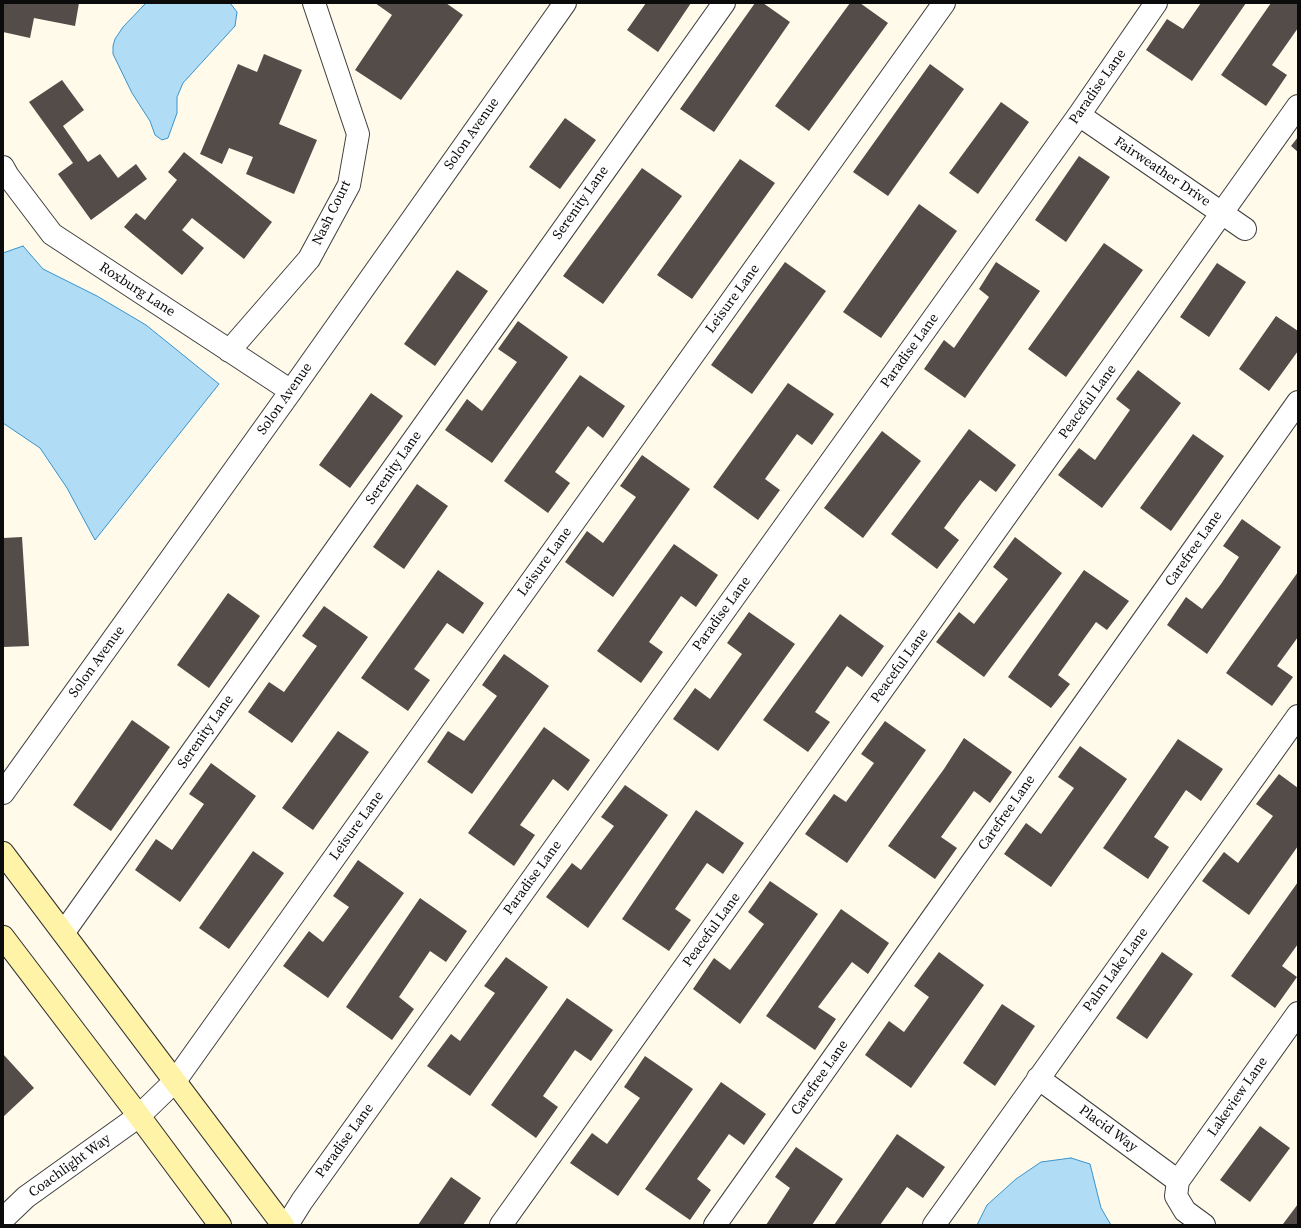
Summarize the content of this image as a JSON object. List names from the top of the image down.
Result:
{
  "streets": {
    "street": [
      "Paradise Lane",
      "Solon Avenue",
      "Fairweather Drive",
      "Serenity Lane",
      "Nash Court",
      "Roxburg Lane",
      "Leisure Lane",
      "Peaceful Lane",
      "Carefree Lane",
      "Palm Lake Lane",
      "Lakeview Lane",
      "Placid Way",
      "Coachlight Way"
    ]
  },
  "crossings": [
    ["Paradise Lane", "Fairweather Drive"],
    ["Solon Avenue", "Roxburg Lane"],
    ["Fairweather Drive", "Peaceful Lane"],
    ["Nash Court", "Roxburg Lane"],
    ["Leisure Lane", "Coachlight Way"],
    ["Palm Lake Lane", "Placid Way"],
    ["Lakeview Lane", "Placid Way"]
  ]
}
